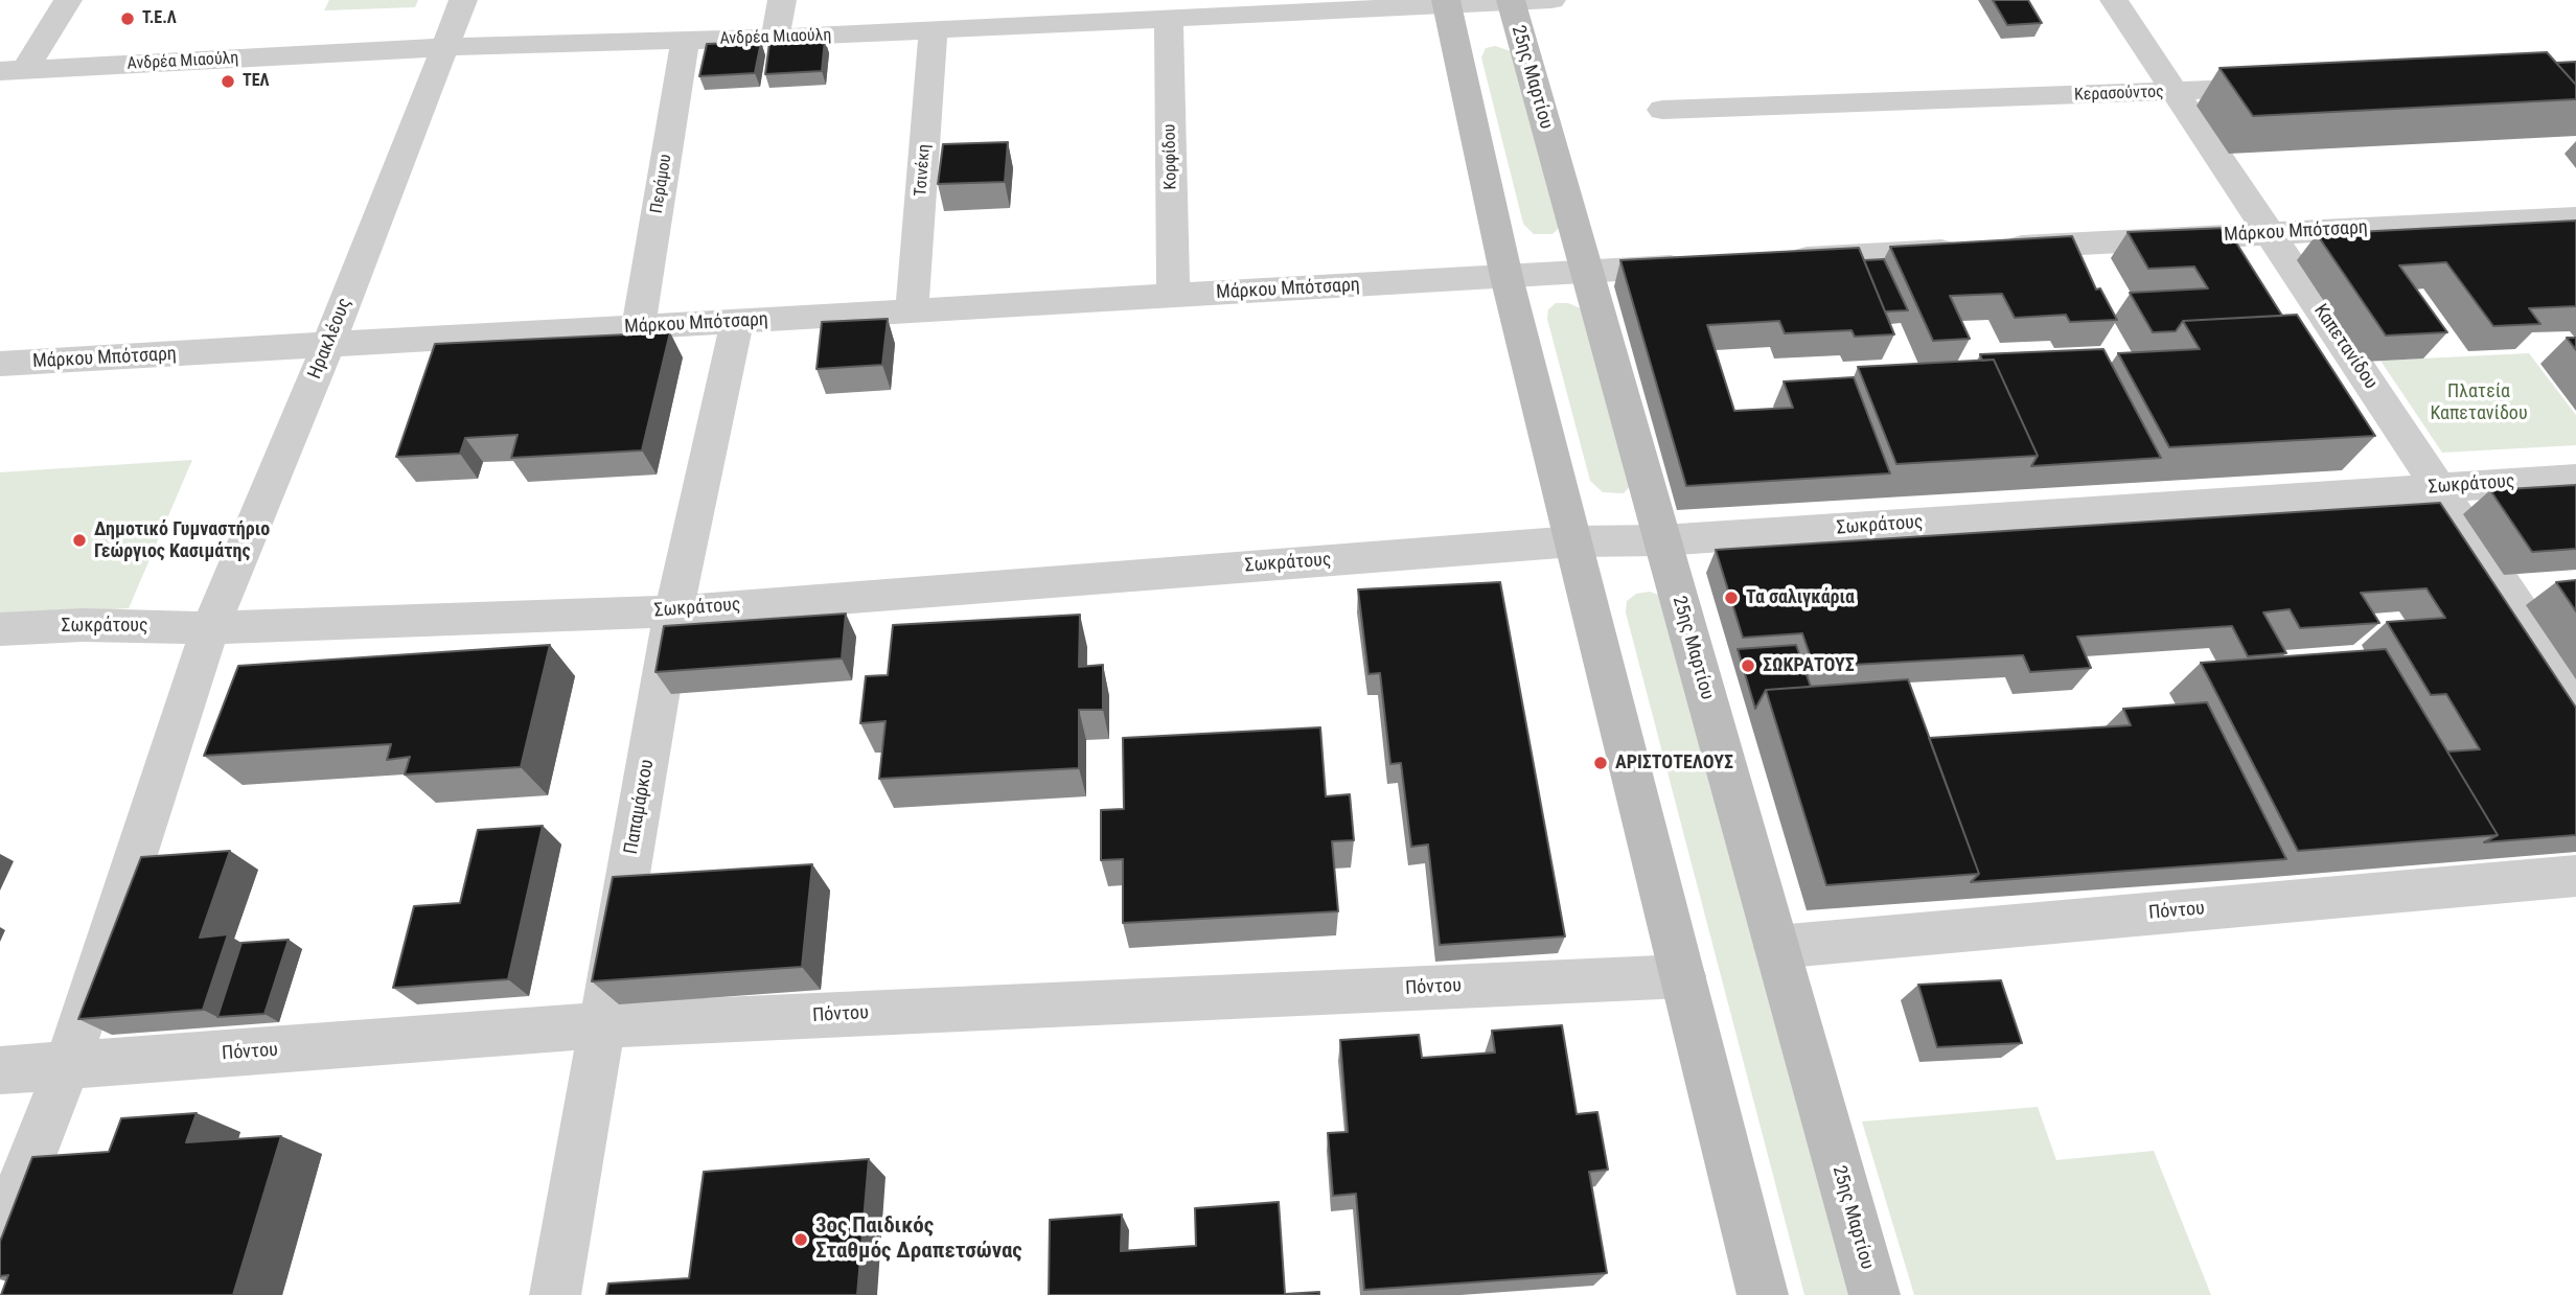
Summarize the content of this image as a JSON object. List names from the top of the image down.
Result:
{
  "streets": {
    "street": [
      "Ανδρέα Μιαούλη",
      "25ης Μαρτίου",
      "Κερασούντος",
      "Κορφίδου",
      "Τσινέκη",
      "Περάμου",
      "Μάρκου Μπότσαρη",
      "Ηρακλέους",
      "Καπετανίδου",
      "Σωκράτους",
      "Παπαμάρκου",
      "Πόντου"
    ]
  },
  "crossings": [
    ["Ανδρέα Μιαούλη", "25ης Μαρτίου"],
    ["Ανδρέα Μιαούλη", "Κορφίδου"],
    ["Ανδρέα Μιαούλη", "Τσινέκη"],
    ["Ανδρέα Μιαούλη", "Περάμου"],
    ["Ανδρέα Μιαούλη", "Ηρακλέους"],
    ["25ης Μαρτίου", "Μάρκου Μπότσαρη"],
    ["25ης Μαρτίου", "Σωκράτους"],
    ["25ης Μαρτίου", "Πόντου"],
    ["Κερασούντος", "Καπετανίδου"],
    ["Κορφίδου", "Μάρκου Μπότσαρη"],
    ["Τσινέκη", "Μάρκου Μπότσαρη"],
    ["Περάμου", "Μάρκου Μπότσαρη"],
    ["Μάρκου Μπότσαρη", "Ηρακλέους"],
    ["Μάρκου Μπότσαρη", "Καπετανίδου"],
    ["Μάρκου Μπότσαρη", "Παπαμάρκου"],
    ["Ηρακλέους", "Σωκράτους"],
    ["Ηρακλέους", "Πόντου"],
    ["Καπετανίδου", "Σωκράτους"],
    ["Σωκράτους", "Παπαμάρκου"],
    ["Παπαμάρκου", "Πόντου"]
  ],
  "parks": ["Πλατεία Καπετανίδου"],
  "places": [
    "Τ.Ε.Λ",
    "ΤΕΛ",
    "Δημοτικό Γυμναστήριο Γεώργιος Κασιμάτης",
    "Τα σαλιγκάρια",
    "ΣΩΚΡΑΤΟΥΣ",
    "ΑΡΙΣΤΟΤΕΛΟΥΣ",
    "3ος Παιδικός Σταθμός Δραπετσώνας"
  ]
}
